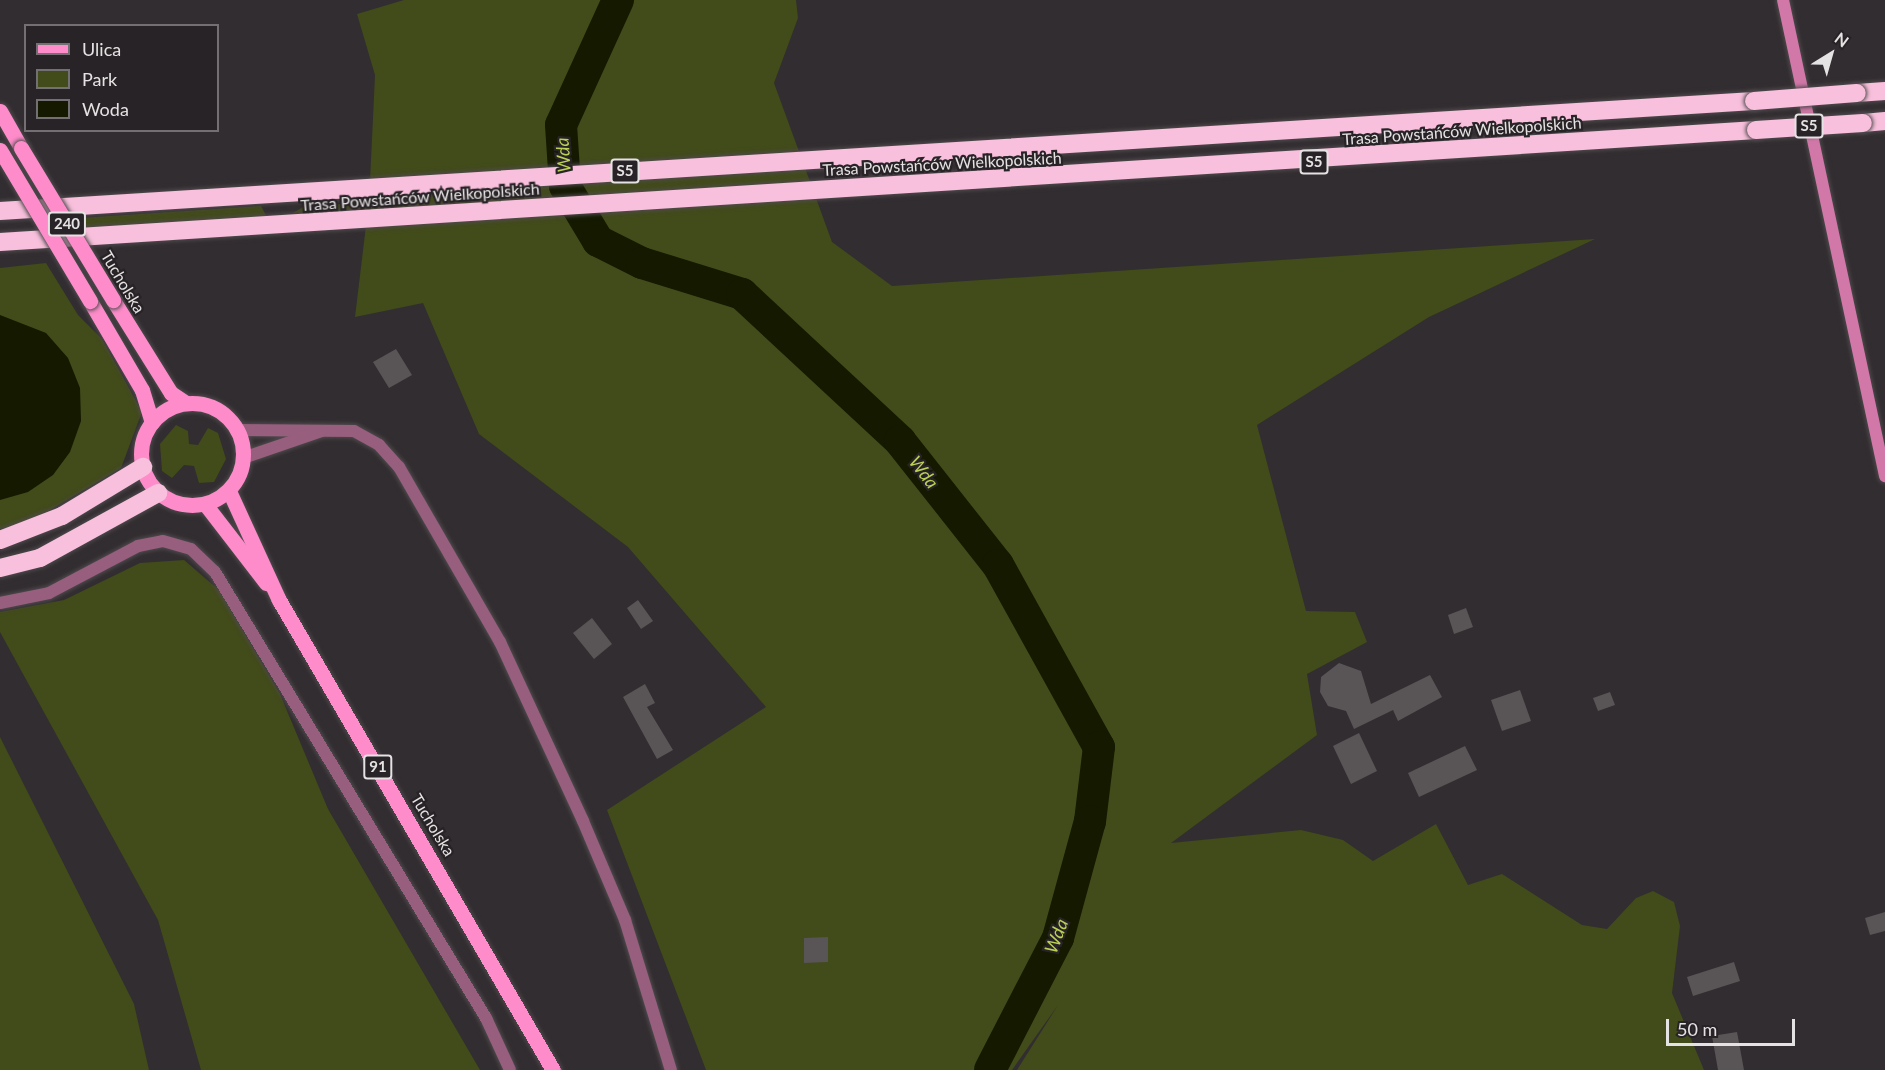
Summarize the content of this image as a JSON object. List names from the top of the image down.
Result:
{
  "streets": {
    "highway": ["S5", "Trasa Powstańców Wielkopolskich"],
    "main road": ["240", "Tucholska", "91"]
  },
  "water": ["Wda"],
  "legend": ["Ulica", "Park", "Woda"],
  "scale_bar": "50 m",
  "north": "top right"
}
